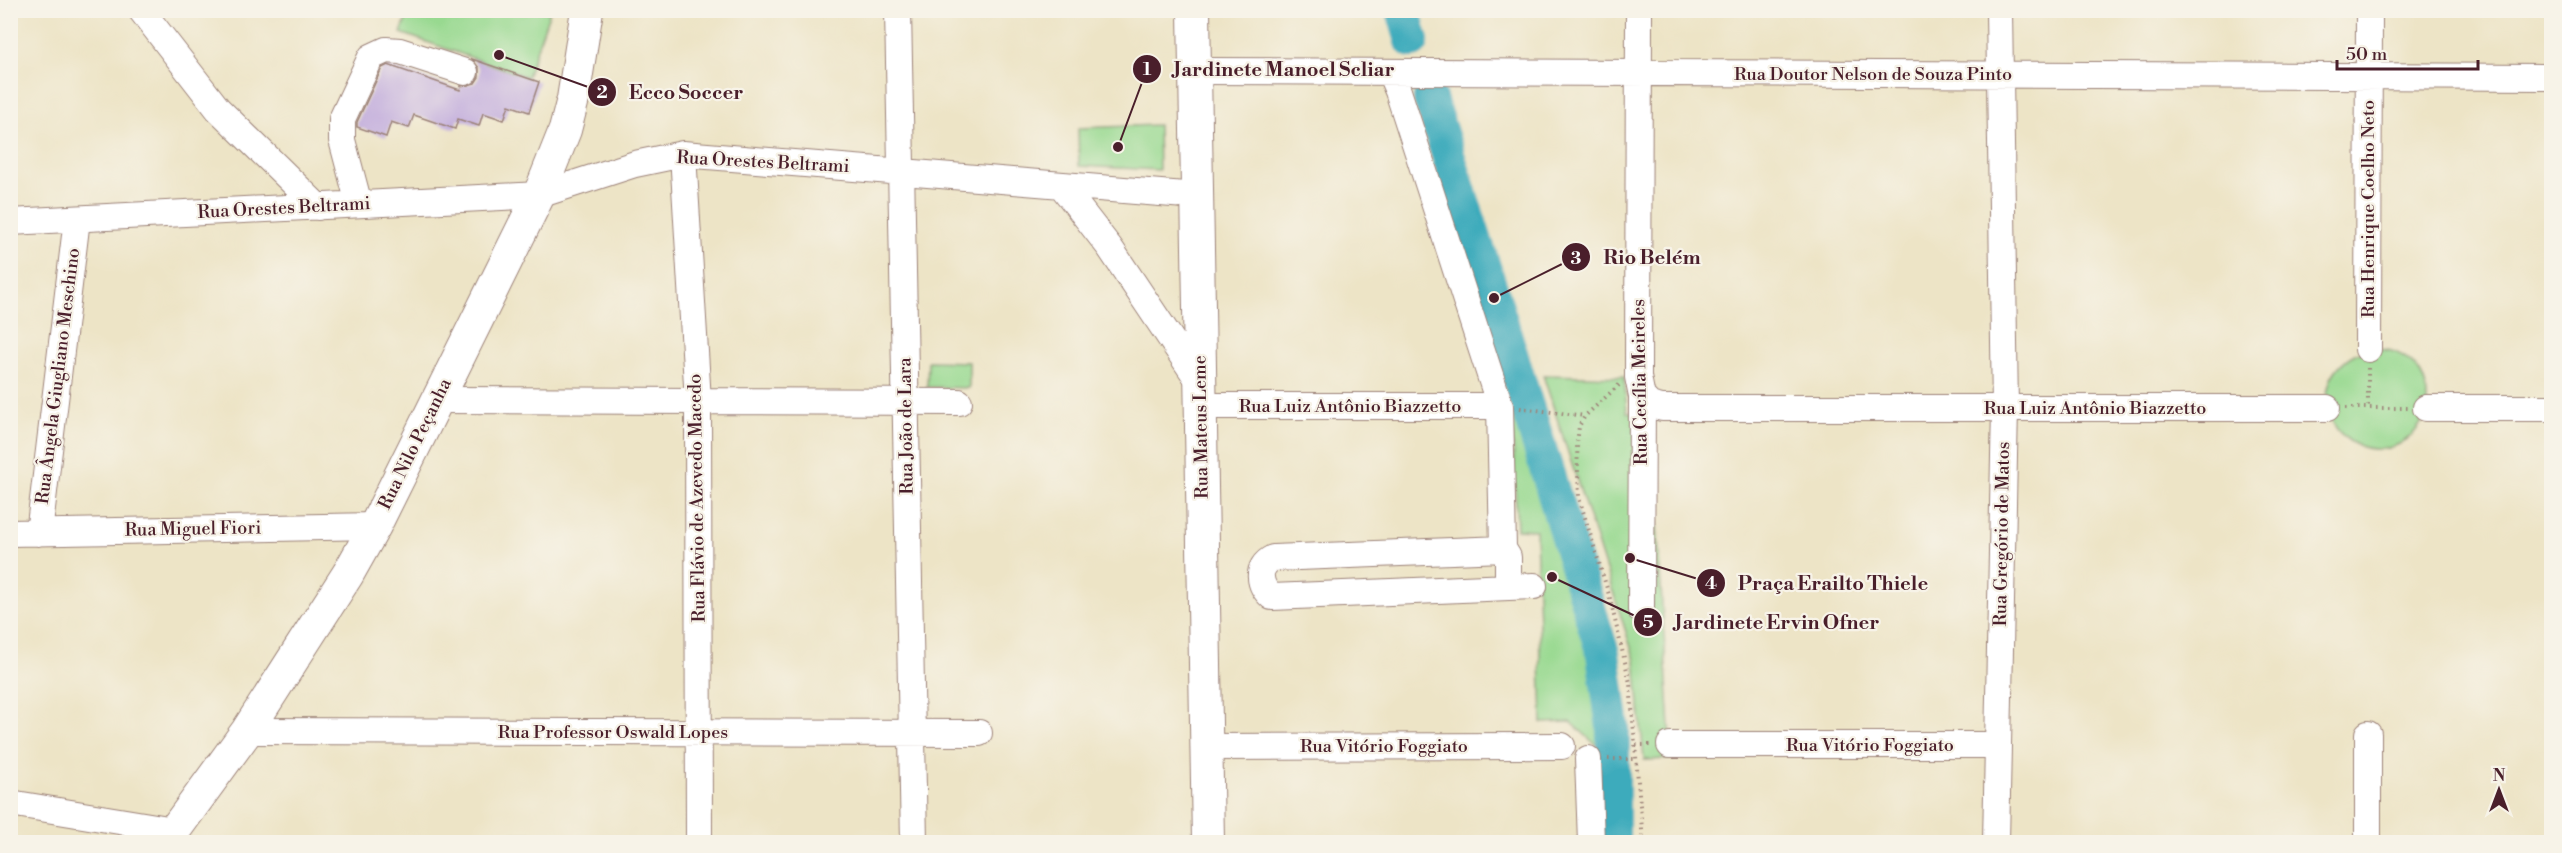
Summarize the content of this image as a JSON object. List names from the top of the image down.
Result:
{
  "streets": {
    "main road": ["Rua Mateus Leme", "Rua Nilo Peçanha"],
    "street": [
      "Rua Doutor Nelson de Souza Pinto",
      "Rua Orestes Beltrami",
      "Rua Henrique Coelho Neto",
      "Rua Ângela Giugliano Meschino",
      "Rua Cecília Meireles",
      "Rua Luiz Antônio Biazzetto",
      "Rua João de Lara",
      "Rua Flávio de Azevedo Macedo",
      "Rua Miguel Fiori",
      "Rua Gregório de Matos",
      "Rua Professor Oswald Lopes",
      "Rua Vitório Foggiato"
    ]
  },
  "crossings": [
    ["Rua Doutor Nelson de Souza Pinto", "Rua Henrique Coelho Neto"],
    ["Rua Doutor Nelson de Souza Pinto", "Rua Cecília Meireles"],
    ["Rua Doutor Nelson de Souza Pinto", "Rua Mateus Leme"],
    ["Rua Doutor Nelson de Souza Pinto", "Rua Gregório de Matos"],
    ["Rua Orestes Beltrami", "Rua Ângela Giugliano Meschino"],
    ["Rua Orestes Beltrami", "Rua João de Lara"],
    ["Rua Orestes Beltrami", "Rua Mateus Leme"],
    ["Rua Orestes Beltrami", "Rua Nilo Peçanha"],
    ["Rua Orestes Beltrami", "Rua Flávio de Azevedo Macedo"],
    ["Rua Ângela Giugliano Meschino", "Rua Miguel Fiori"],
    ["Rua Cecília Meireles", "Rua Luiz Antônio Biazzetto"],
    ["Rua Luiz Antônio Biazzetto", "Rua Mateus Leme"],
    ["Rua Luiz Antônio Biazzetto", "Rua Gregório de Matos"],
    ["Rua João de Lara", "Rua Professor Oswald Lopes"],
    ["Rua Mateus Leme", "Rua Vitório Foggiato"],
    ["Rua Nilo Peçanha", "Rua Miguel Fiori"],
    ["Rua Nilo Peçanha", "Rua Professor Oswald Lopes"],
    ["Rua Flávio de Azevedo Macedo", "Rua Professor Oswald Lopes"],
    ["Rua Gregório de Matos", "Rua Vitório Foggiato"]
  ],
  "places": [
    "Ecco Soccer",
    "Jardinete Manoel Scliar",
    "Rio Belém",
    "Praça Erailto Thiele",
    "Jardinete Ervin Ofner"
  ],
  "scale_bar": "50 m",
  "north": "top"
}
